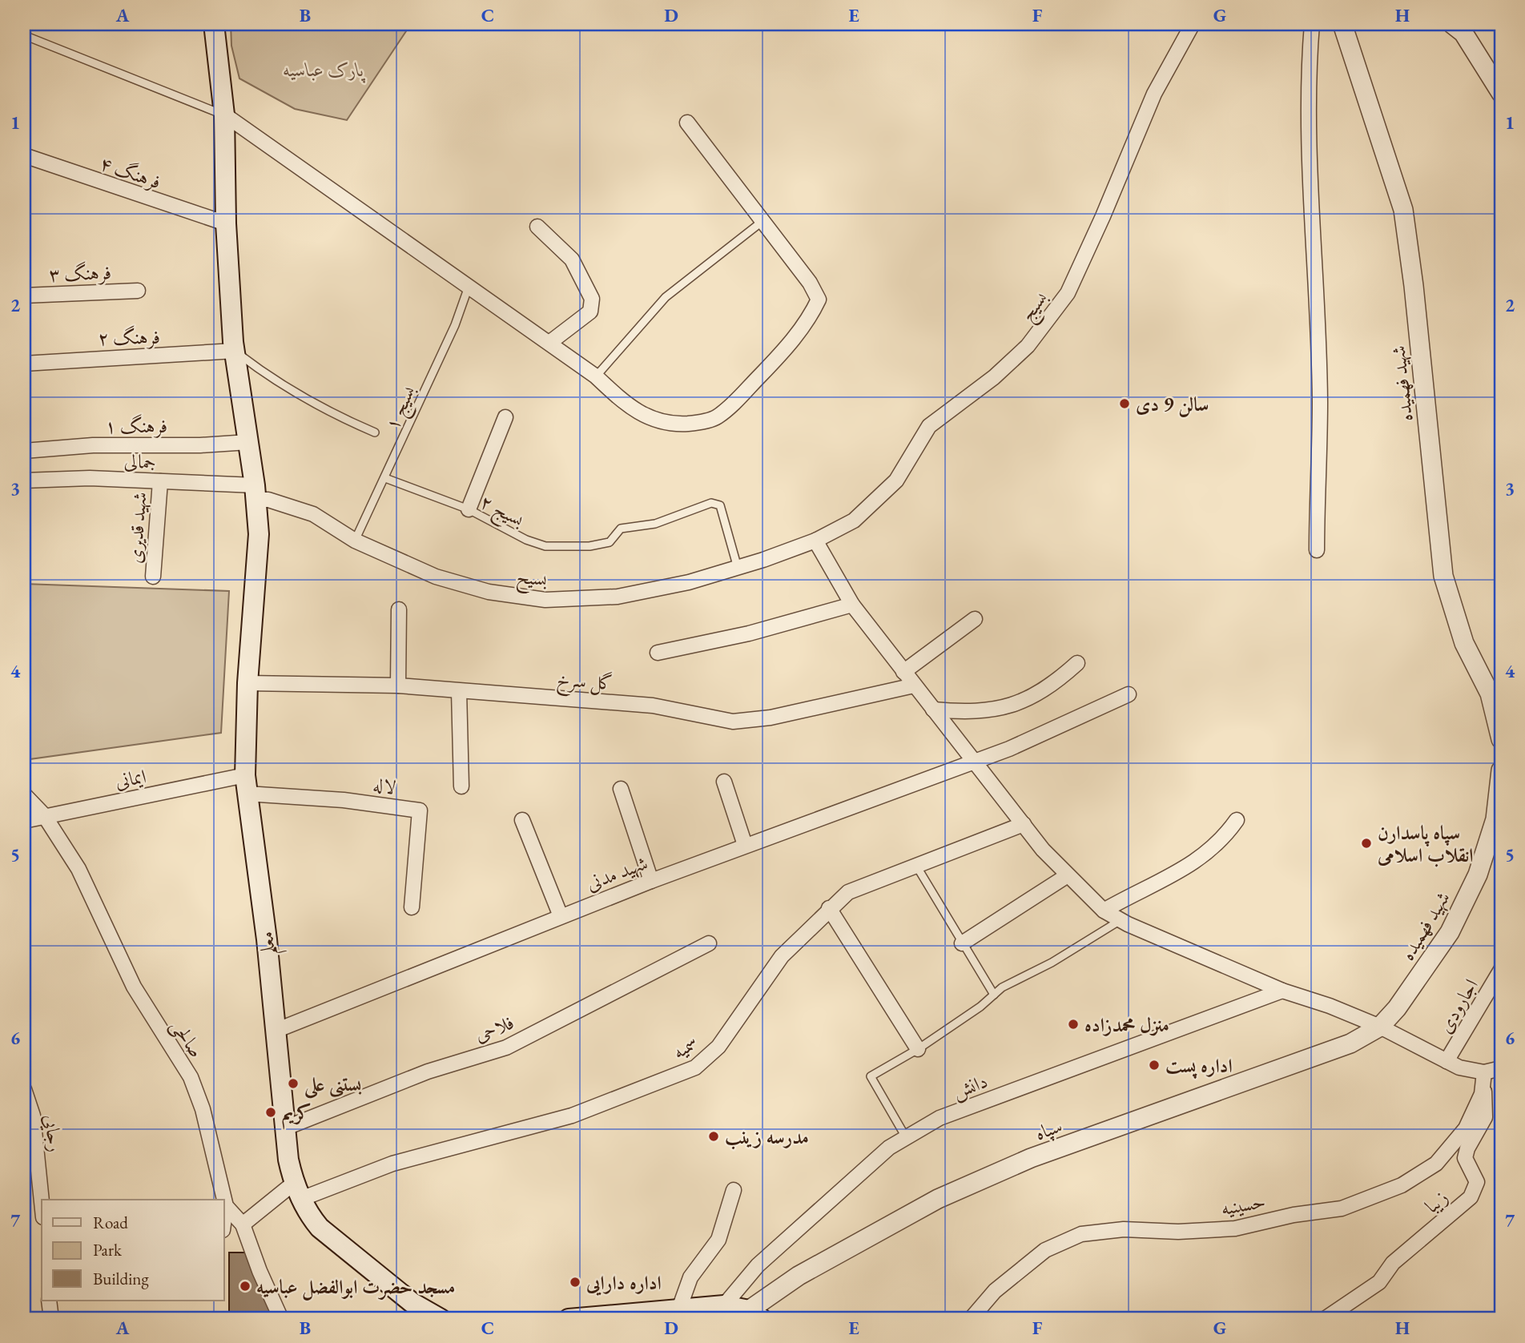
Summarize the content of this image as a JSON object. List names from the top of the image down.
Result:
{
  "streets": {
    "main road": ["معلم"],
    "street": [
      "فرهنگ ۴",
      "فرهنگ ۳",
      "بسیج",
      "فرهنگ ۲",
      "شهید فهمیده",
      "فرهنگ ۱",
      "جمالی",
      "شهید قدیری",
      "بسیح",
      "گل سرخ",
      "ایمانی",
      "لاله",
      "شهید مدنی",
      "اجارودی",
      "فلاحی",
      "صالحی",
      "سمیه",
      "دانش",
      "سپاه",
      "رجایی",
      "زیبا",
      "حسینیه"
    ],
    "lane": ["بسیج ۱", "بسیج ۲"]
  },
  "crossings": [
    ["فرهنگ ۴", "معلم"],
    ["بسیج", "بسیح"],
    ["فرهنگ ۲", "معلم"],
    ["شهید فهمیده", "سپاه"],
    ["بسیج ۱", "بسیج ۲"],
    ["بسیج ۱", "بسیح"],
    ["فرهنگ ۱", "معلم"],
    ["جمالی", "شهید قدیری"],
    ["جمالی", "بسیح"],
    ["جمالی", "معلم"],
    ["بسیج ۲", "بسیح"],
    ["بسیح", "معلم"],
    ["گل سرخ", "معلم"],
    ["ایمانی", "لاله"],
    ["ایمانی", "معلم"],
    ["ایمانی", "صالحی"],
    ["لاله", "معلم"],
    ["شهید مدنی", "معلم"],
    ["معلم", "فلاحی"],
    ["معلم", "سمیه"],
    ["صالحی", "سمیه"],
    ["زیبا", "حسینیه"]
  ],
  "parks": ["پارک عباسیه"],
  "places": [
    "سالن 9 دی",
    "سپاه پاسدارن انقلاب اسلامی",
    "منزل محمدزاده",
    "اداره پست",
    "بستنی علی",
    "کریم",
    "مدرسه زینب",
    "اداره دارایی",
    "مسجد حضرت ابوالفضل عباسیه"
  ],
  "legend": ["Road", "Park", "Building"],
  "grid": {
    "columns": [
      "A",
      "B",
      "C",
      "D",
      "E",
      "F",
      "G",
      "H"
    ],
    "rows": [
      "1",
      "2",
      "3",
      "4",
      "5",
      "6",
      "7"
    ]
  }
}
